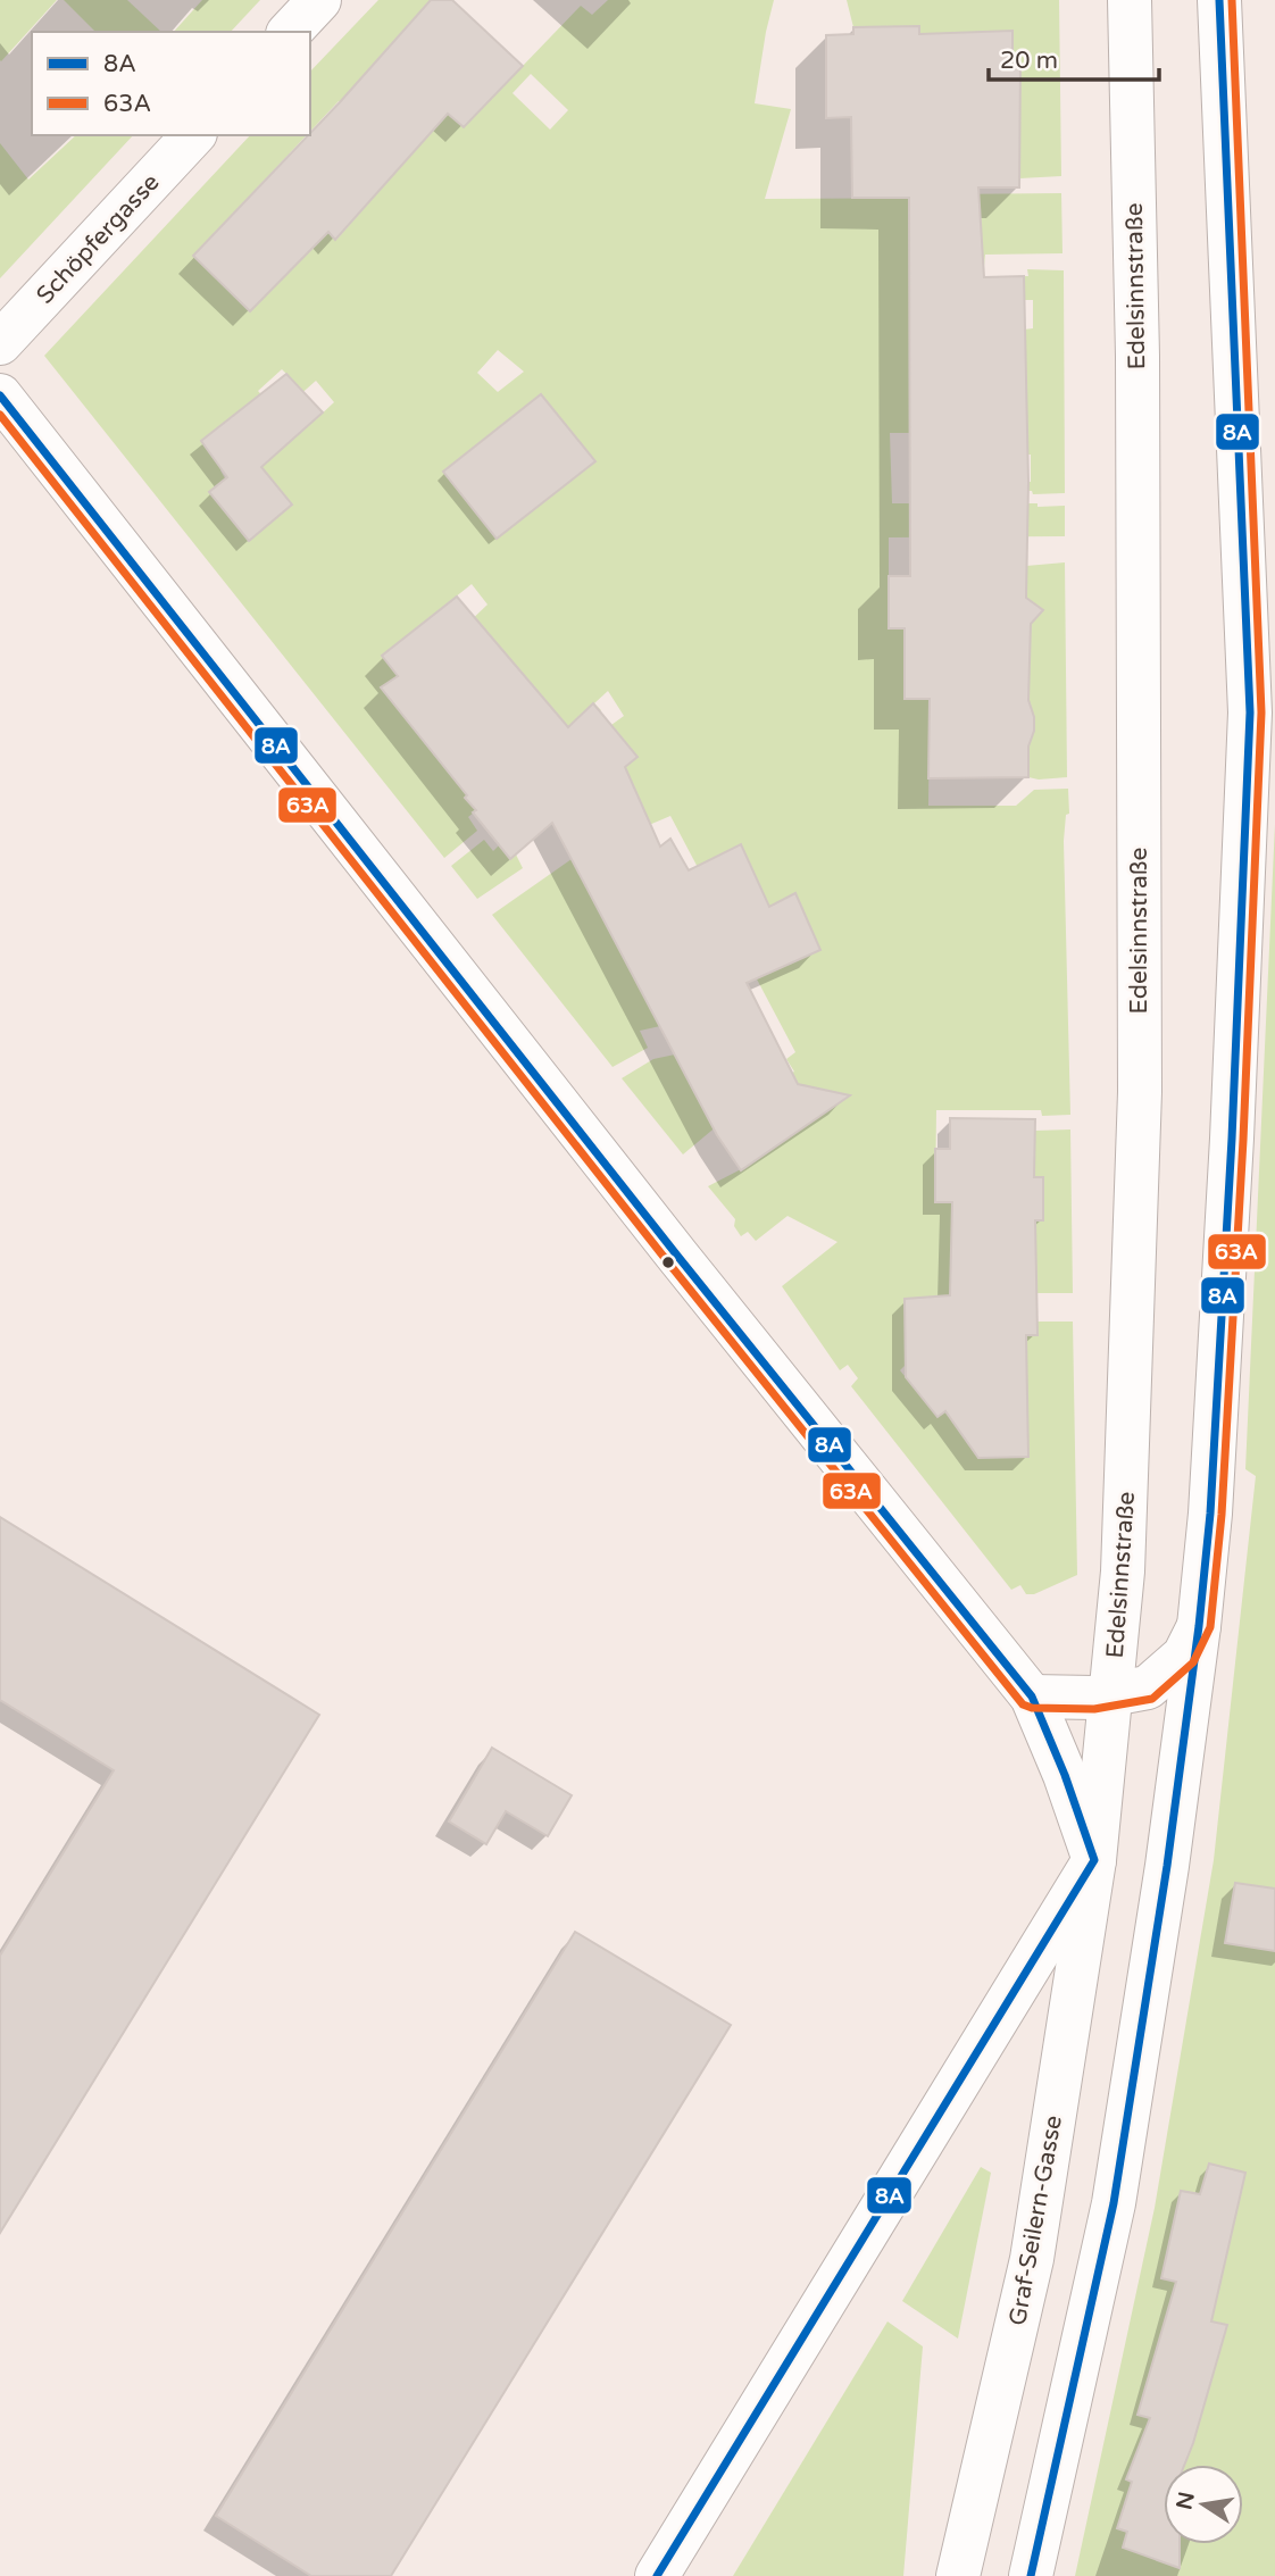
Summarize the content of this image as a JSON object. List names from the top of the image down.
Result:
{
  "streets": {
    "main road": ["Schöpfergasse", "Edelsinnstraße", "Graf-Seilern-Gasse"]
  },
  "crossings": [
    ["Edelsinnstraße", "Graf-Seilern-Gasse"]
  ],
  "lines": ["transit line 8A", "transit line 63A"],
  "legend": ["8A", "63A"],
  "scale_bar": "20 m",
  "north": "left"
}
